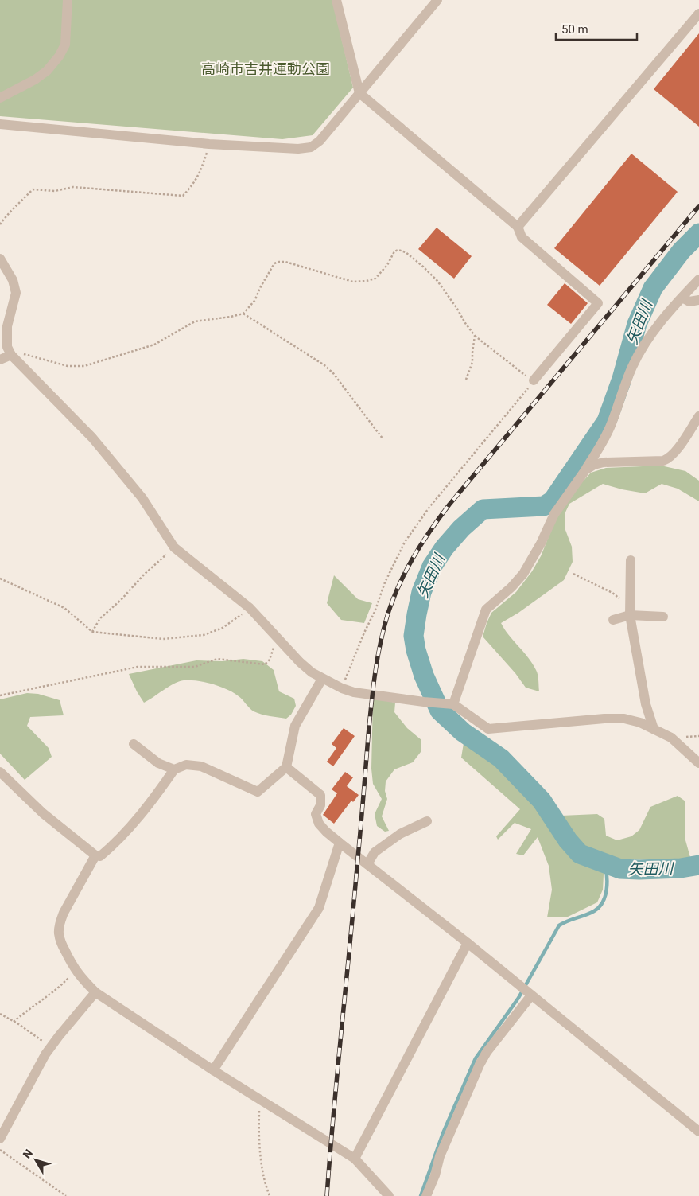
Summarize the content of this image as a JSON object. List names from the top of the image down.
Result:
{
  "water": ["矢田川"],
  "parks": ["高崎市吉井運動公園"],
  "scale_bar": "50 m",
  "north": "top left"
}
